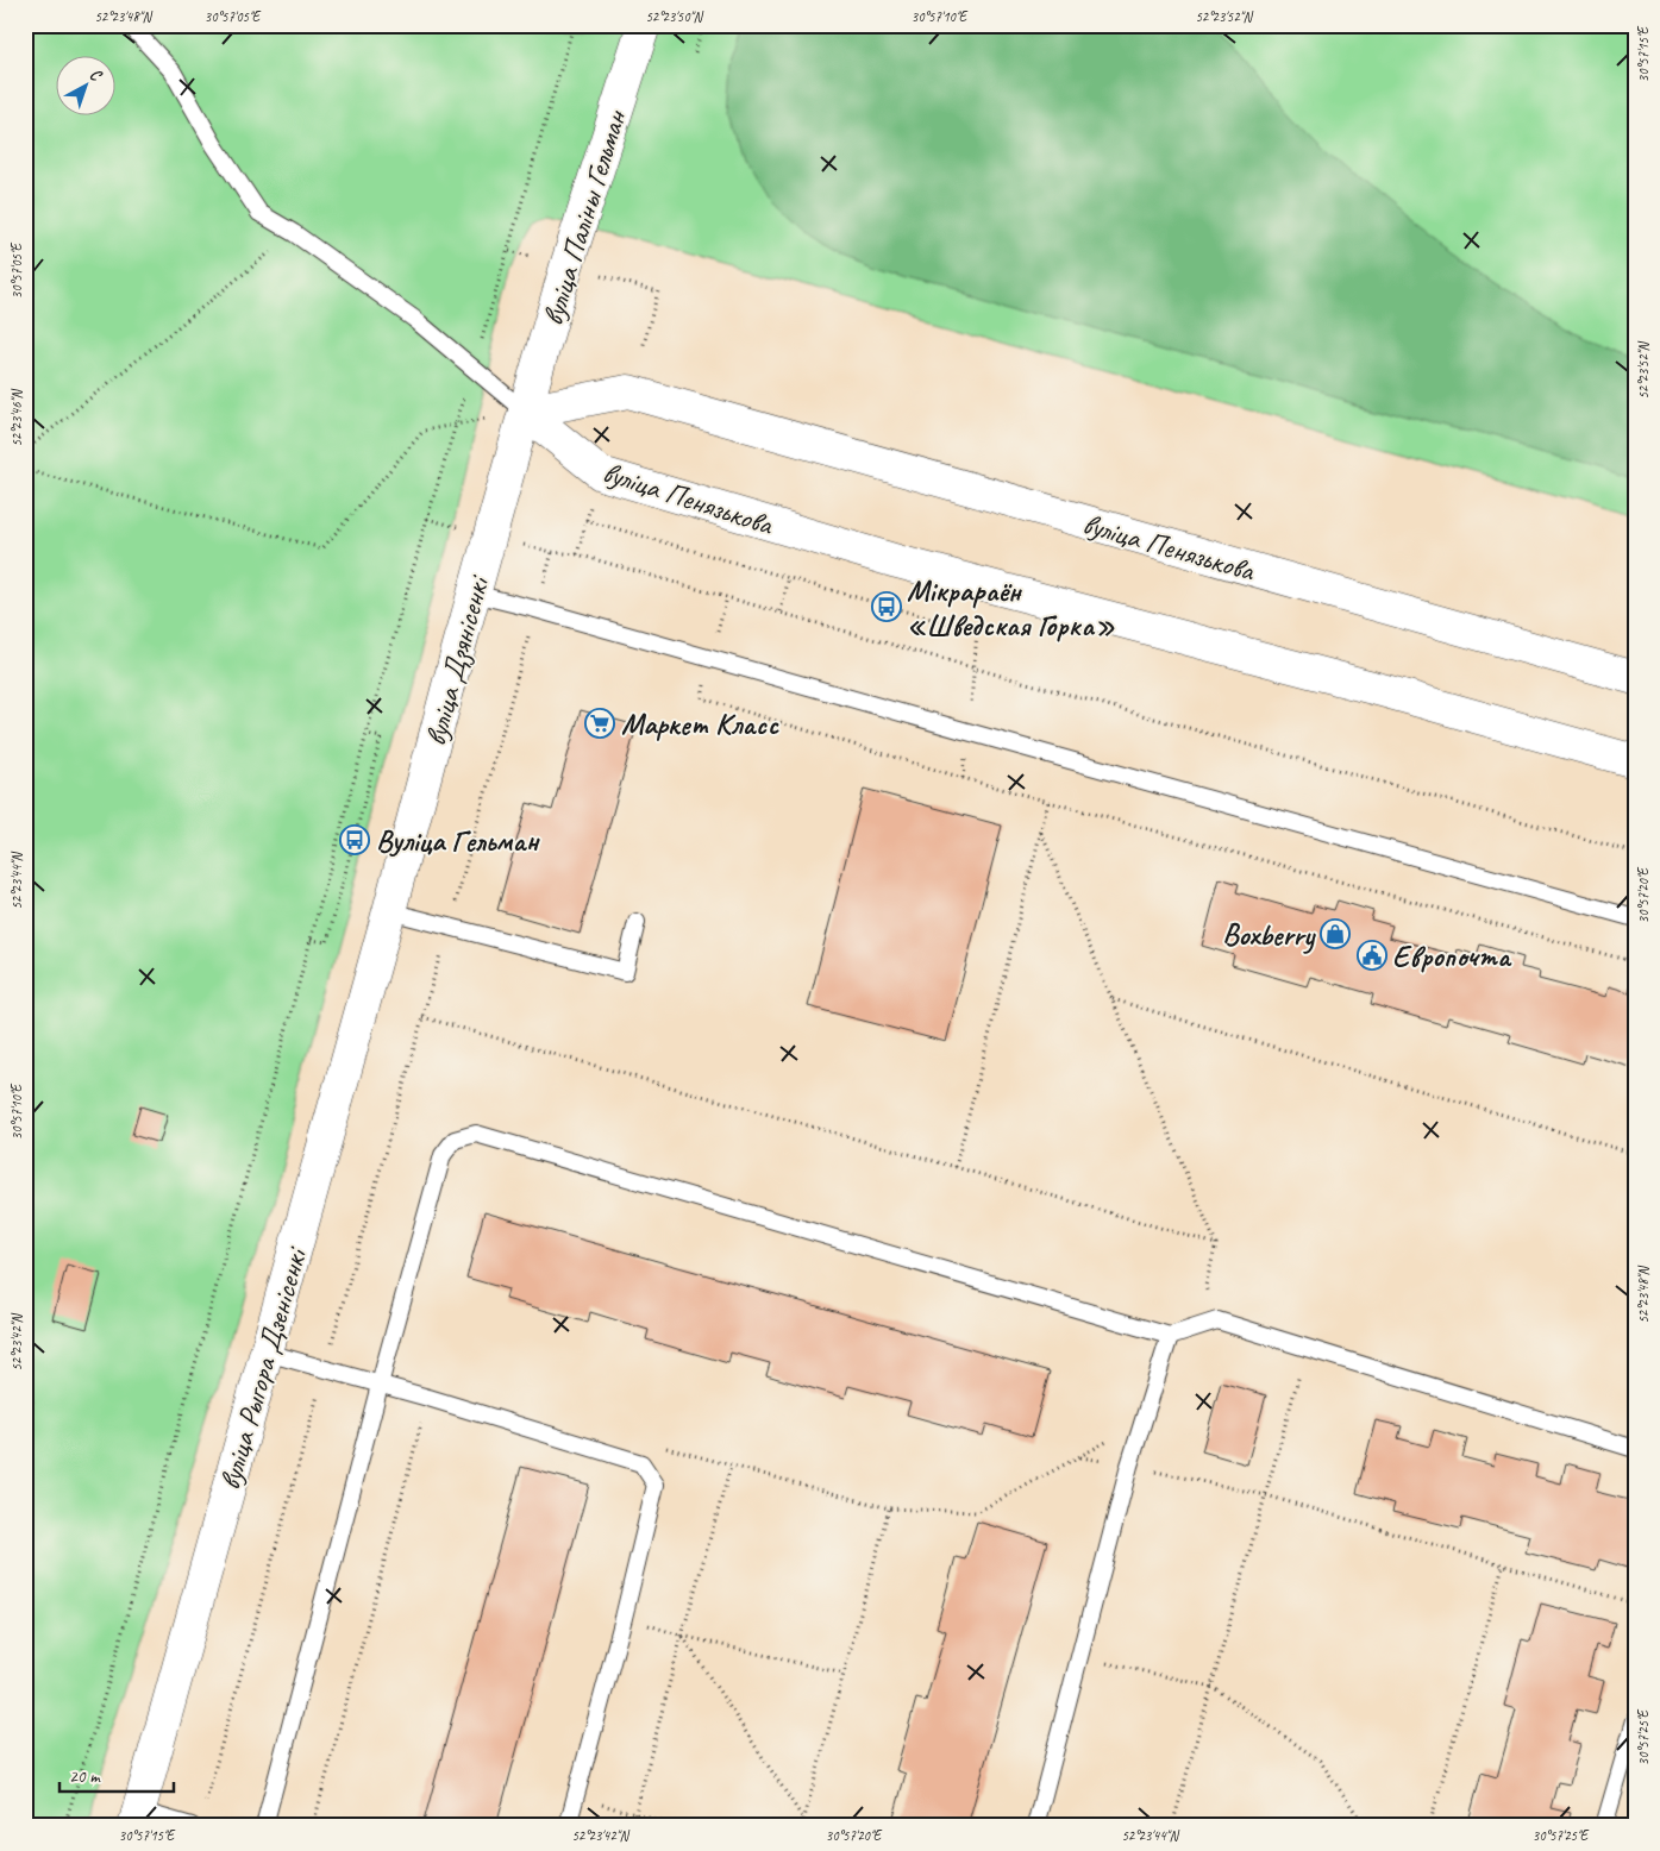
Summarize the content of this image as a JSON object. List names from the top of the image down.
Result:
{
  "streets": {
    "street": [
      "вуліца Паліны Гельман",
      "вуліца Пенязькова",
      "вуліца Дзянісенкі",
      "вуліца Рыгора Дзенісенкі"
    ]
  },
  "crossings": [
    ["вуліца Паліны Гельман", "вуліца Пенязькова"],
    ["вуліца Паліны Гельман", "вуліца Дзянісенкі"],
    ["вуліца Пенязькова", "вуліца Дзянісенкі"],
    ["вуліца Дзянісенкі", "вуліца Рыгора Дзенісенкі"]
  ],
  "places": {
    "bus stop": ["Мікрараён «Шведская Горка»", "Вуліца Гельман"],
    "supermarket": ["Маркет Класс"],
    "shop": ["Boxberry"],
    "public building": ["Европочта"]
  },
  "scale_bar": "20 m",
  "north": "top right",
  "coordinates": [
    "52°23'48\"N",
    "30°57'05\"E",
    "52°23'50\"N",
    "30°57'10\"E",
    "52°23'52\"N",
    "30°57'15\"E",
    "52°23'46\"N",
    "52°23'44\"N",
    "30°57'20\"E",
    "52°23'42\"N",
    "30°57'25\"E"
  ]
}
